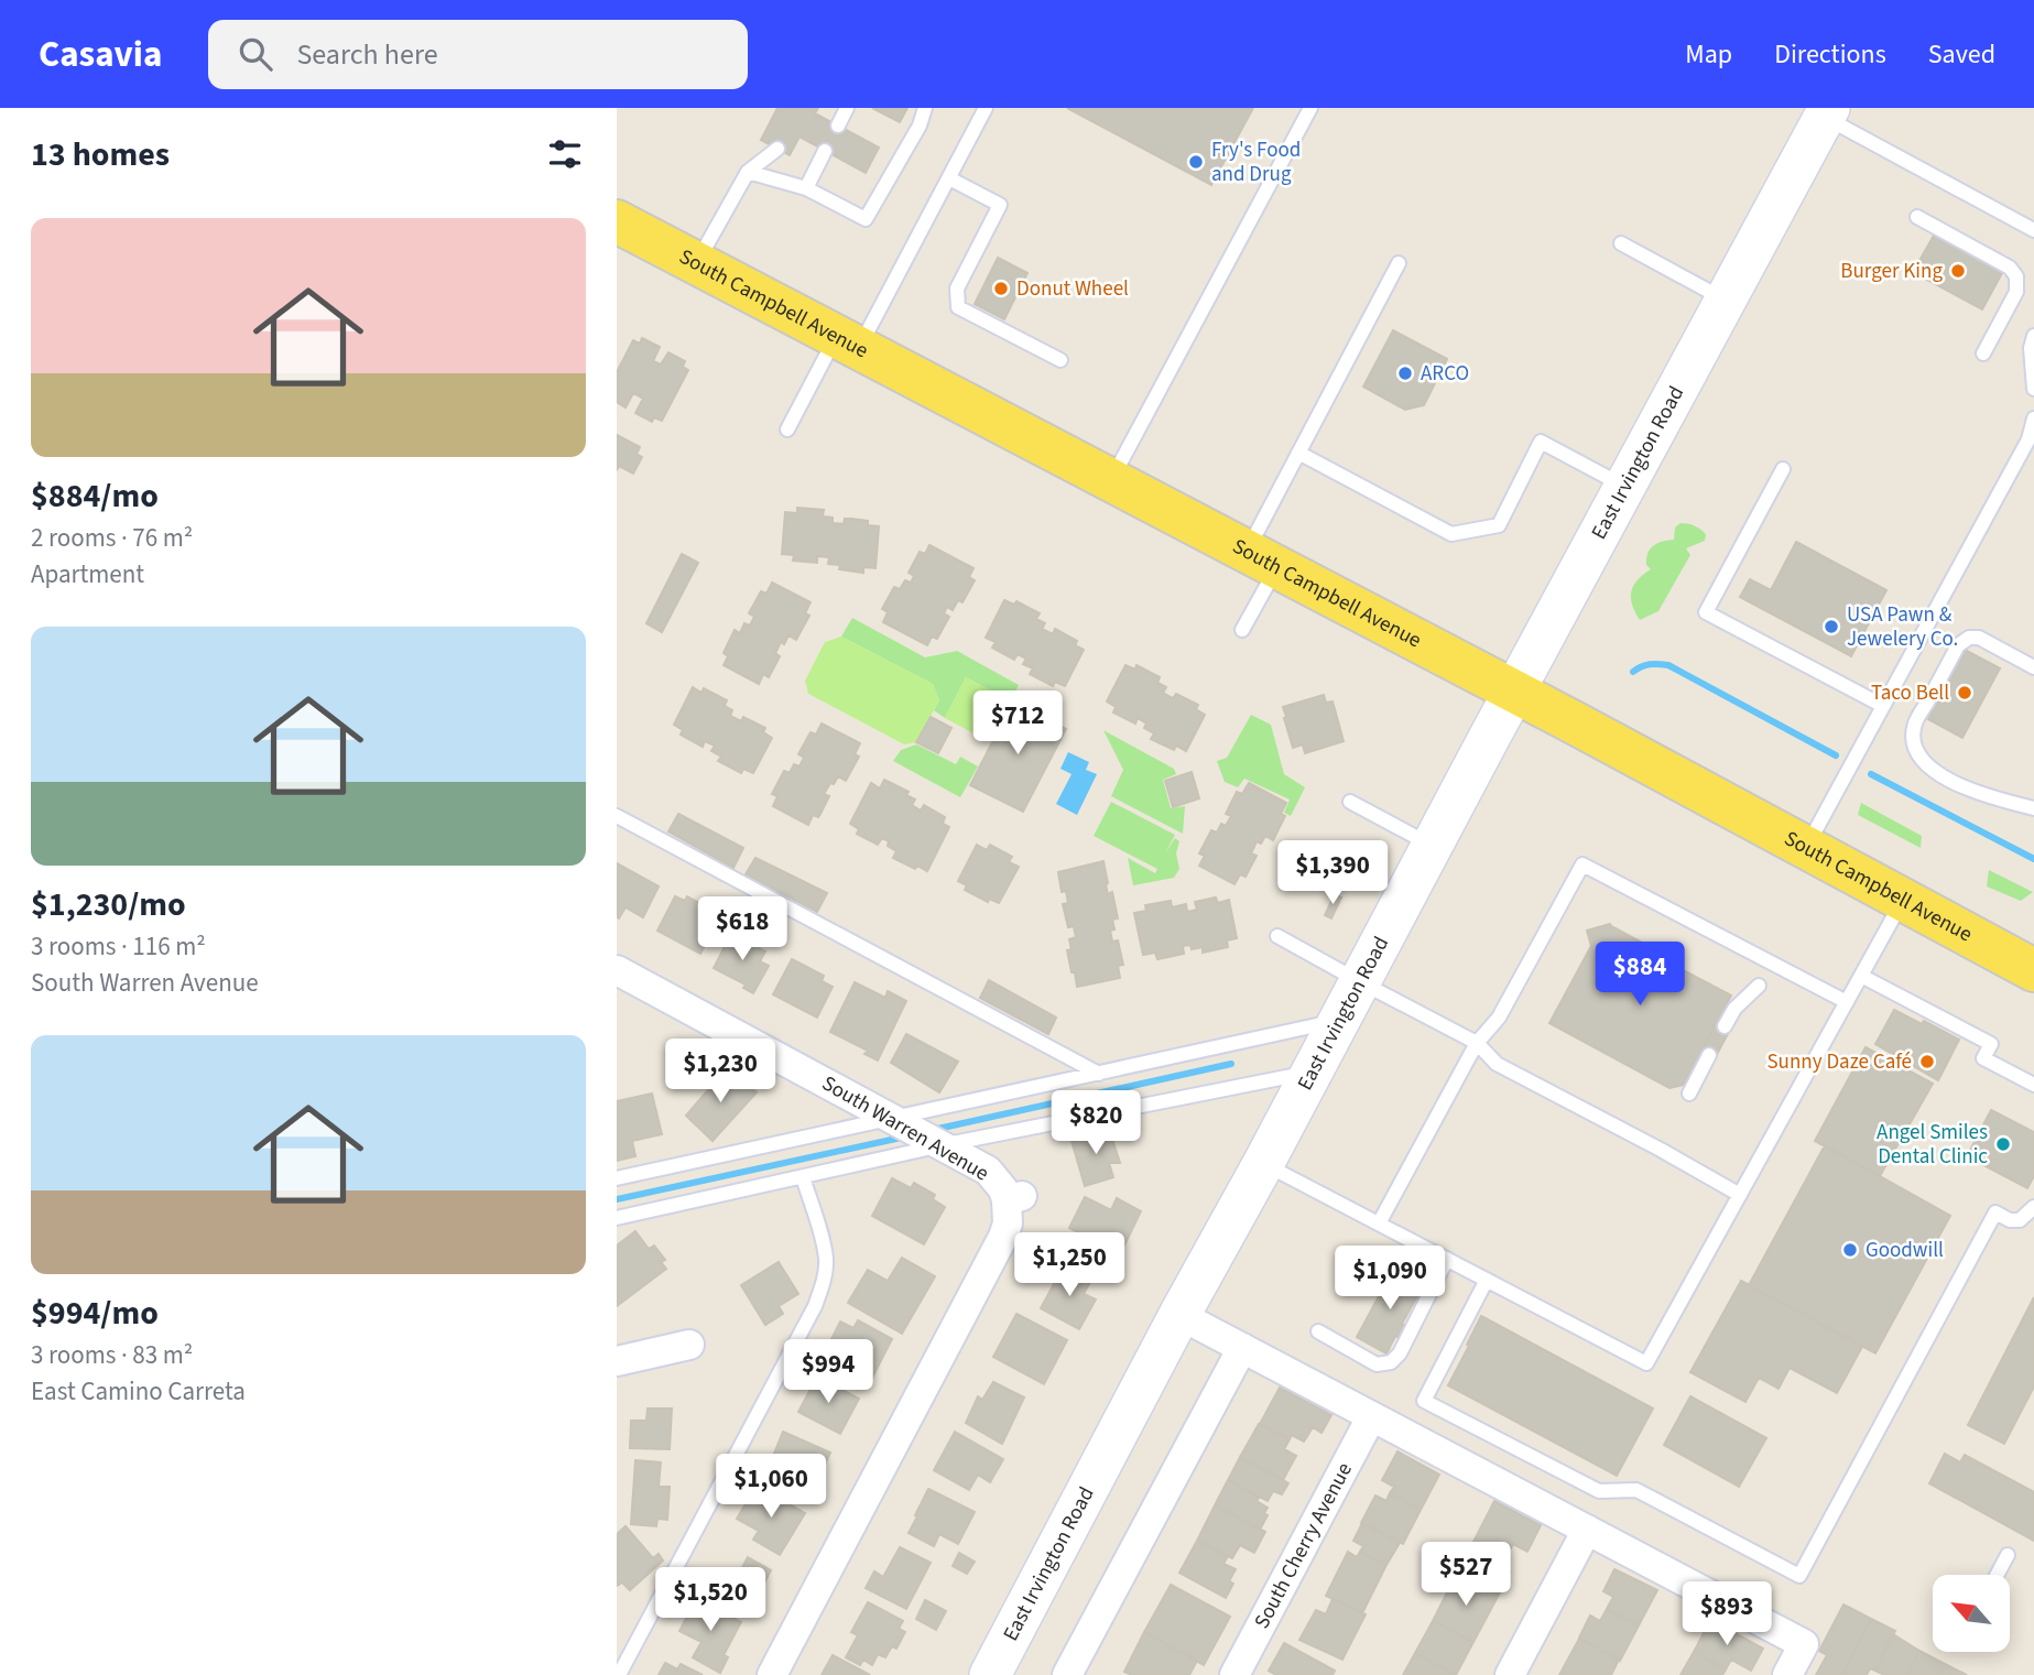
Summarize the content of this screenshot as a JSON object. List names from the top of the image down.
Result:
{
  "streets": {
    "main road": ["South Campbell Avenue", "East Irvington Road"],
    "street": ["South Warren Avenue", "South Cherry Avenue"]
  },
  "crossings": [
    ["South Campbell Avenue", "East Irvington Road"]
  ],
  "places": [
    "Fry's Food and Drug",
    "Burger King",
    "Donut Wheel",
    "ARCO",
    "USA Pawn & Jewelery Co.",
    "Taco Bell",
    "Sunny Daze Café",
    "Angel Smiles Dental Clinic",
    "Goodwill"
  ],
  "north": "top left",
  "page": {
    "header": "Casavia",
    "search": "Search here",
    "nav": ["Map", "Directions", "Saved"],
    "heading": "13 homes",
    "list": [
      {
        "name": "$884/mo",
        "note": "2 rooms · 76 m² · Apartment"
      },
      {
        "name": "$1,230/mo",
        "note": "3 rooms · 116 m² · South Warren Avenue"
      },
      {
        "name": "$994/mo",
        "note": "3 rooms · 83 m² · East Camino Carreta"
      }
    ],
    "price": [
      "$712",
      "$1,390",
      "$618",
      "$884",
      "$1,230",
      "$820",
      "$1,250",
      "$1,090",
      "$994",
      "$1,060",
      "$527",
      "$1,520",
      "$893"
    ]
  }
}
